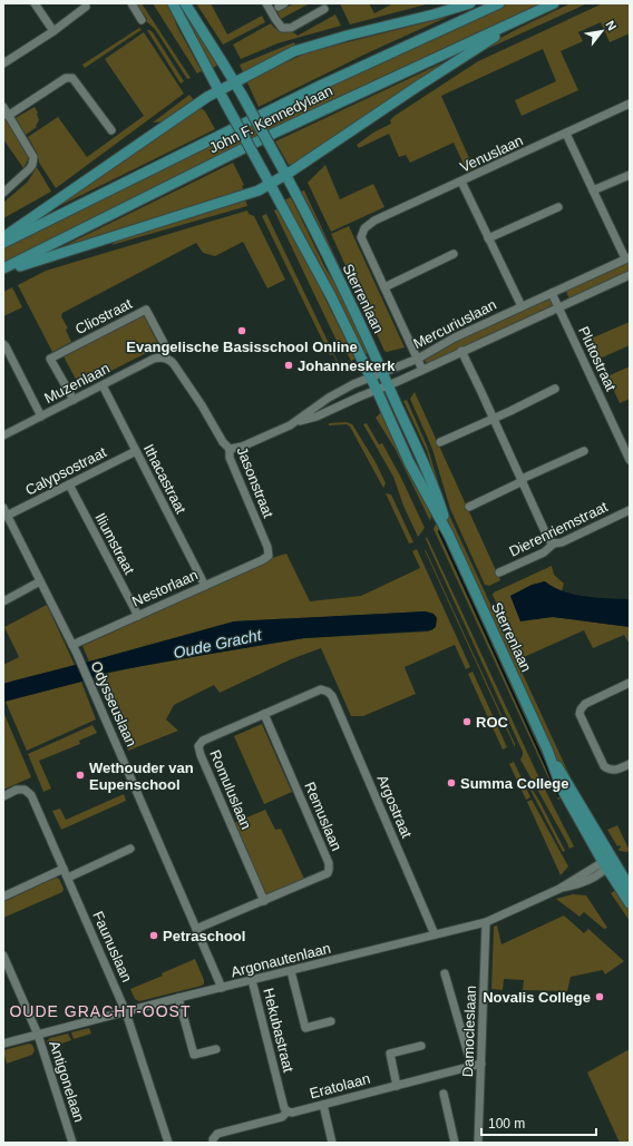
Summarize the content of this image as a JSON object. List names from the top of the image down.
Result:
{
  "streets": {
    "main road": ["John F. Kennedylaan", "Sterrenlaan"],
    "street": [
      "Venuslaan",
      "Cliostraat",
      "Mercuriuslaan",
      "Plutostraat",
      "Muzenlaan",
      "Calypsostraat",
      "Ithacastraat",
      "Jasonstraat",
      "Dierenriemstraat",
      "Iliumstraat",
      "Nestorlaan",
      "Odysseuslaan",
      "Romuluslaan",
      "Argostraat",
      "Remuslaan",
      "Faunuslaan",
      "Argonautenlaan",
      "Hekubastraat",
      "Damocleslaan",
      "Antigonelaan",
      "Eratolaan"
    ]
  },
  "crossings": [
    ["Sterrenlaan", "Mercuriuslaan"],
    ["Sterrenlaan", "Argonautenlaan"],
    ["Cliostraat", "Muzenlaan"],
    ["Cliostraat", "Jasonstraat"],
    ["Mercuriuslaan", "Plutostraat"],
    ["Mercuriuslaan", "Jasonstraat"],
    ["Muzenlaan", "Ithacastraat"],
    ["Muzenlaan", "Jasonstraat"],
    ["Calypsostraat", "Ithacastraat"],
    ["Calypsostraat", "Iliumstraat"],
    ["Calypsostraat", "Odysseuslaan"],
    ["Ithacastraat", "Nestorlaan"],
    ["Jasonstraat", "Nestorlaan"],
    ["Iliumstraat", "Nestorlaan"],
    ["Nestorlaan", "Odysseuslaan"],
    ["Odysseuslaan", "Remuslaan"],
    ["Odysseuslaan", "Argonautenlaan"],
    ["Romuluslaan", "Argostraat"],
    ["Romuluslaan", "Remuslaan"],
    ["Argostraat", "Argonautenlaan"],
    ["Faunuslaan", "Argonautenlaan"],
    ["Argonautenlaan", "Hekubastraat"],
    ["Argonautenlaan", "Damocleslaan"],
    ["Argonautenlaan", "Antigonelaan"],
    ["Hekubastraat", "Eratolaan"],
    ["Damocleslaan", "Eratolaan"]
  ],
  "districts": ["OUDE GRACHT-OOST"],
  "water": ["Oude Gracht"],
  "places": [
    "Evangelische Basisschool Online",
    "Johanneskerk",
    "ROC",
    "Wethouder van Eupenschool",
    "Summa College",
    "Petraschool",
    "Novalis College"
  ],
  "scale_bar": "100 m",
  "north": "top right"
}
